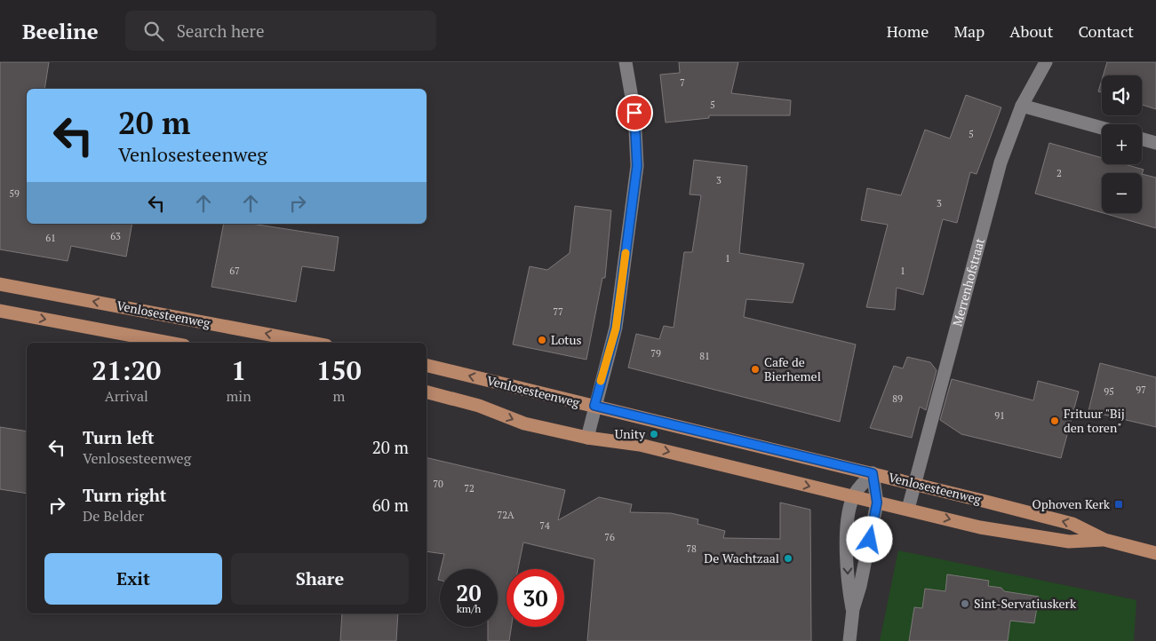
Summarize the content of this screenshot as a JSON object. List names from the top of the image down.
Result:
{
  "streets": {
    "main road": ["Venlosesteenweg"],
    "street": ["Merrenhofstraat"]
  },
  "crossings": [
    ["Merrenhofstraat", "Venlosesteenweg"]
  ],
  "places": {
    "other": [
      "Lotus",
      "Cafe de Bierhemel",
      "Frituur \"Bij den toren\"",
      "Unity",
      "De Wachtzaal",
      "Sint-Servatiuskerk"
    ],
    "transit": ["Ophoven Kerk"]
  },
  "house_numbers": [
    "7",
    "5",
    "5",
    "2",
    "3",
    "59",
    "3",
    "63",
    "61",
    "1",
    "67",
    "1",
    "77",
    "79",
    "81",
    "97",
    "95",
    "89",
    "91",
    "70",
    "72",
    "72A",
    "74",
    "76",
    "78"
  ],
  "page": {
    "header": "Beeline",
    "search": "Search here",
    "nav": [
      "Home",
      "Map",
      "About",
      "Contact"
    ],
    "map_buttons": ["+", "−"],
    "turn": ["20 m", "Venlosesteenweg"],
    "eta": [
      "21:20",
      "Arrival",
      "1",
      "min",
      "150",
      "m"
    ],
    "list": [
      {
        "name": "Turn left",
        "note": "Venlosesteenweg",
        "value": "20 m"
      },
      {
        "name": "Turn right",
        "note": "De Belder",
        "value": "60 m"
      }
    ],
    "buttons": ["Exit", "Share"],
    "speed": "20 km/h",
    "limit": "30"
  }
}
